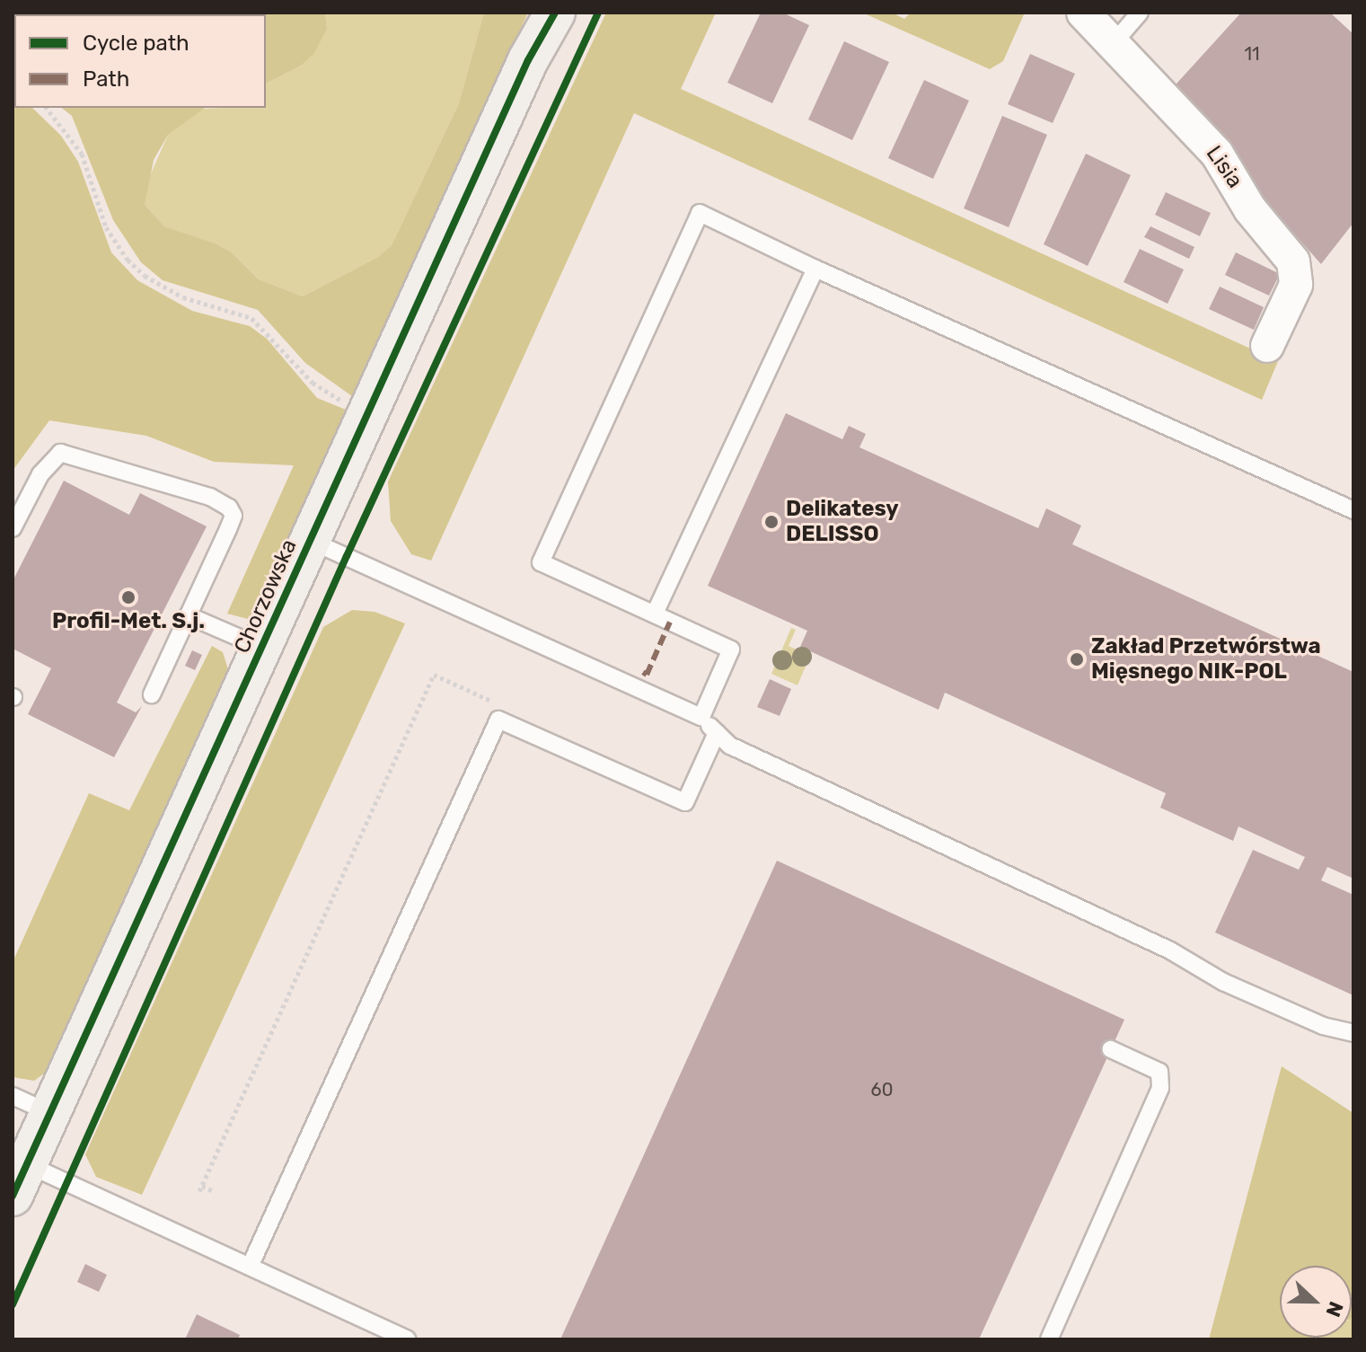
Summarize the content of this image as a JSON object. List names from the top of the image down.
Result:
{
  "streets": {
    "street": ["Lisia", "Chorzowska"]
  },
  "places": ["Delikatesy DELISSO", "Profil-Met. S.j.", "Zakład Przetwórstwa Mięsnego NIK-POL"],
  "house_numbers": ["11", "60"],
  "legend": ["Cycle path", "Path"],
  "north": "right"
}
